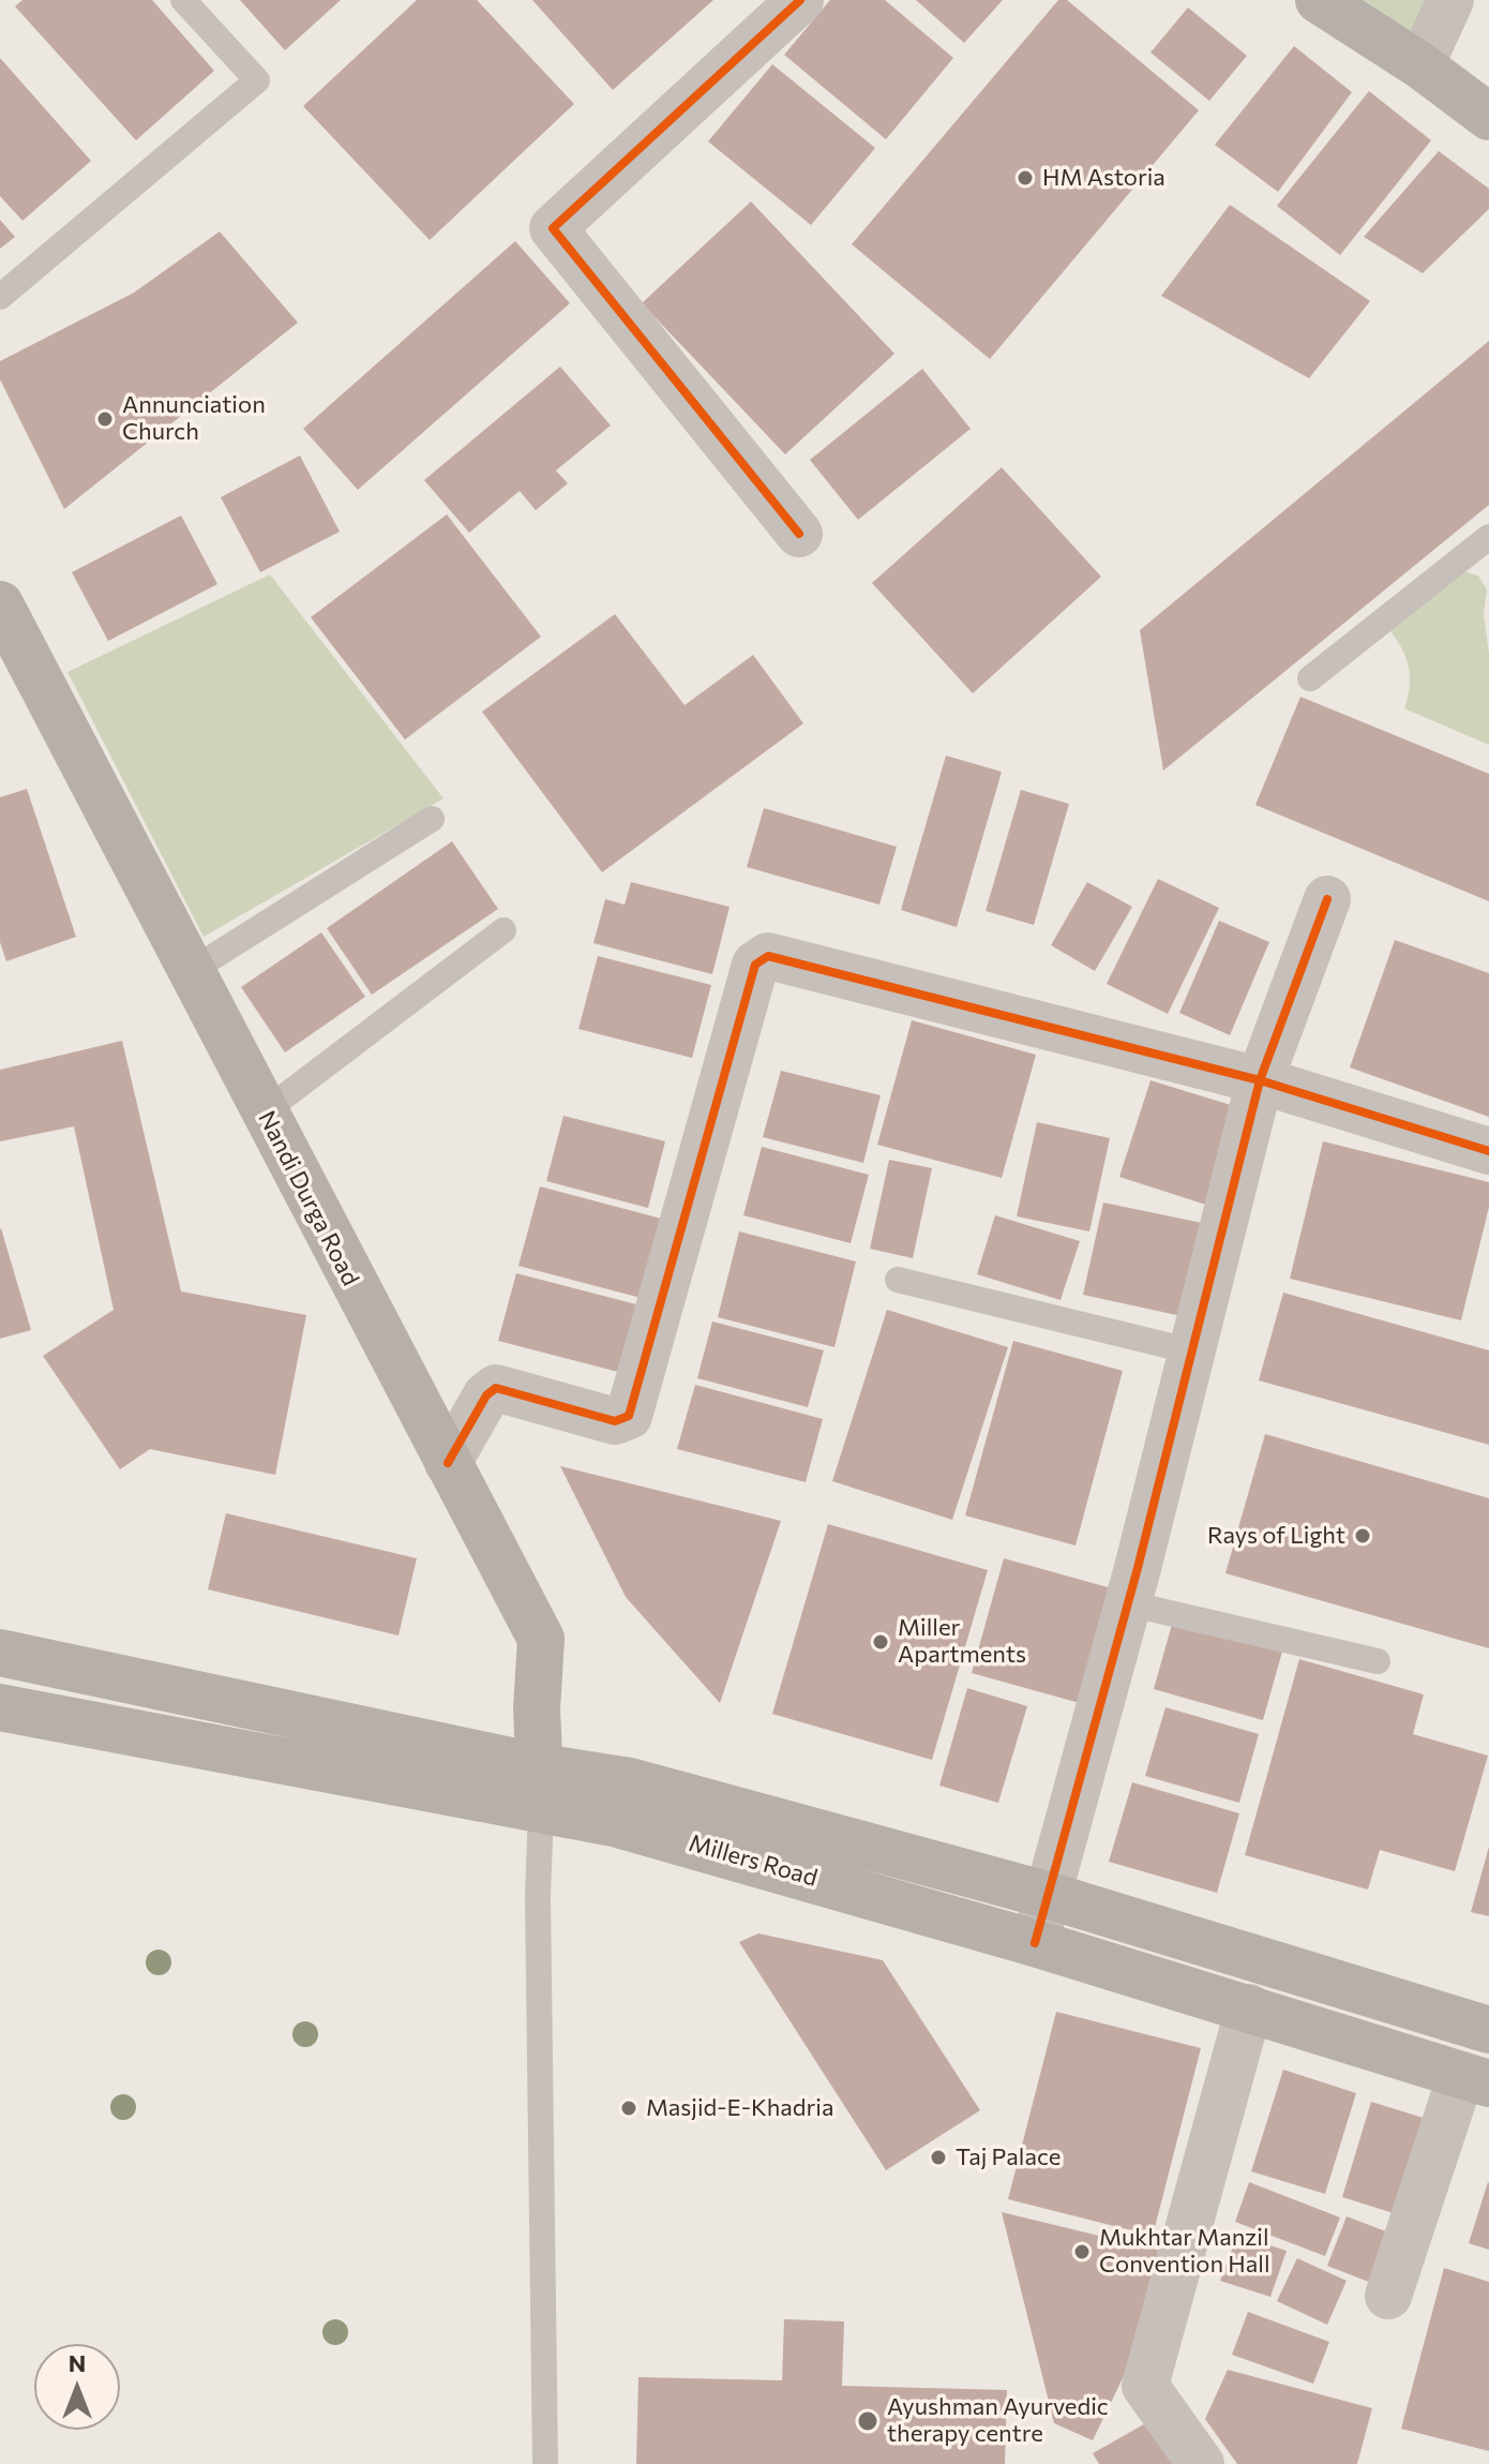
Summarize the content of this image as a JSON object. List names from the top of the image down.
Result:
{
  "streets": {
    "main road": ["Nandi Durga Road", "Millers Road"]
  },
  "crossings": [
    ["Nandi Durga Road", "Millers Road"]
  ],
  "places": [
    "HM Astoria",
    "Annunciation Church",
    "Rays of Light",
    "Miller Apartments",
    "Masjid-E-Khadria",
    "Taj Palace",
    "Mukhtar Manzil Convention Hall",
    "Ayushman Ayurvedic therapy centre"
  ],
  "north": "top"
}
